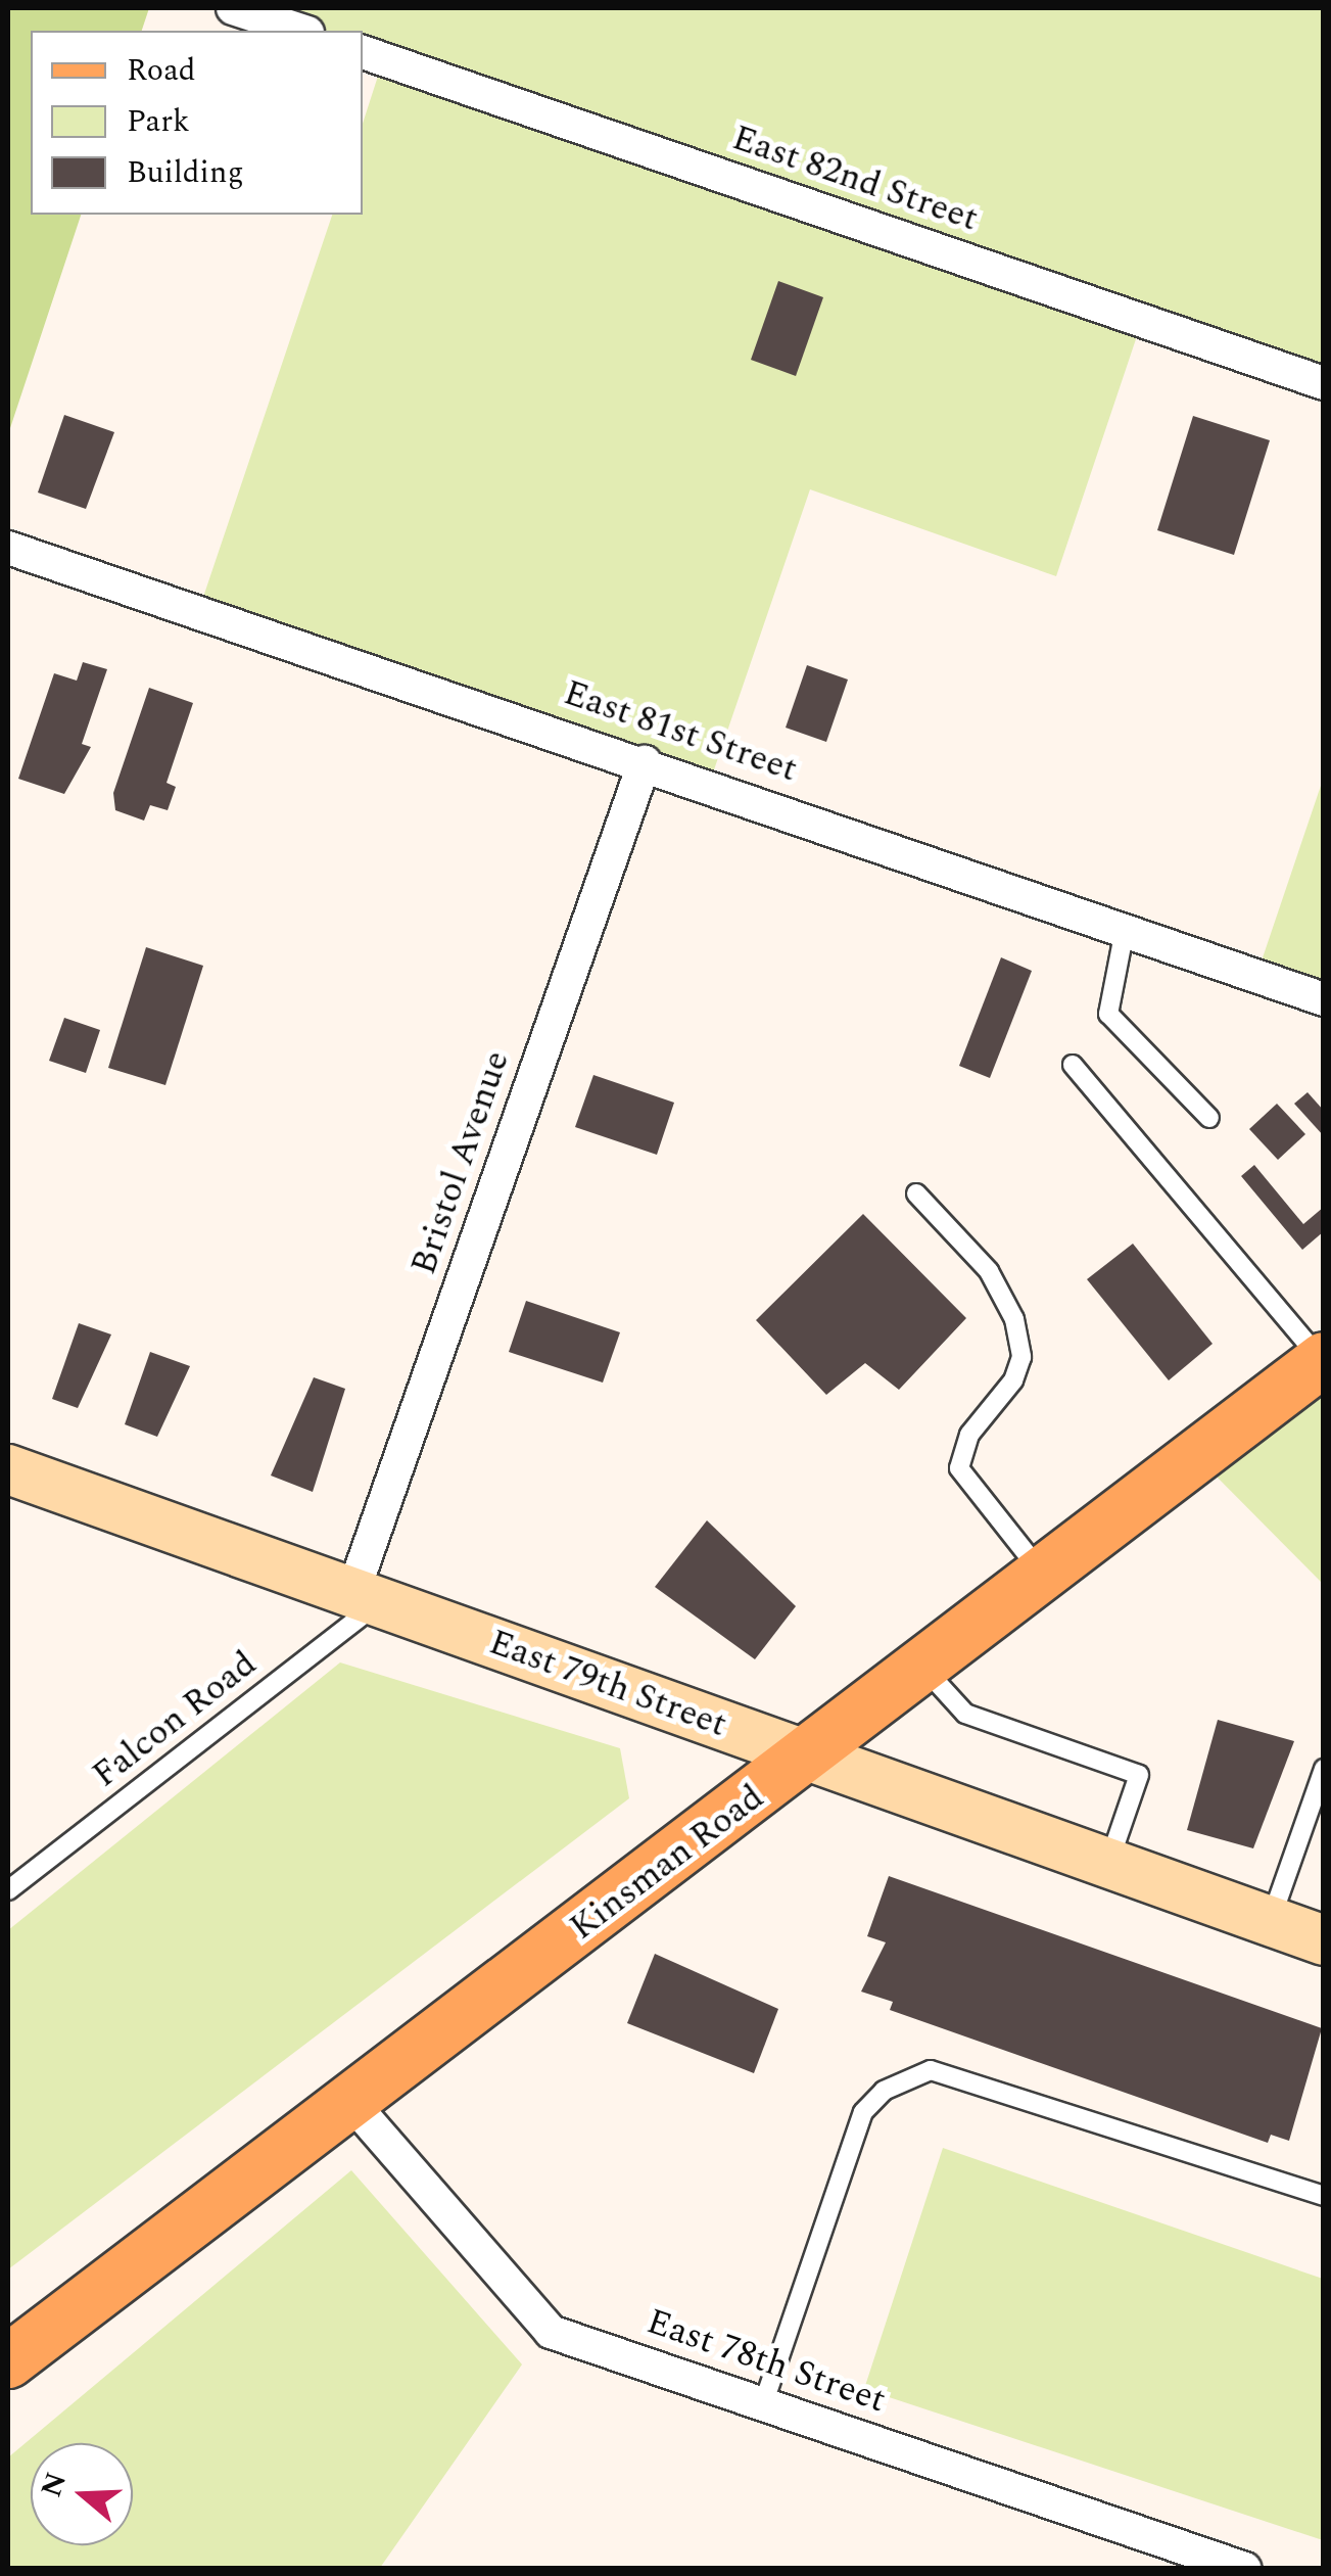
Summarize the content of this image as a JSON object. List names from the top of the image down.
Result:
{
  "streets": {
    "main road": ["East 79th Street", "Kinsman Road"],
    "street": [
      "East 82nd Street",
      "East 81st Street",
      "Bristol Avenue",
      "East 78th Street"
    ],
    "lane": ["Falcon Road"]
  },
  "crossings": [
    ["East 81st Street", "Bristol Avenue"],
    ["Bristol Avenue", "East 79th Street"],
    ["Bristol Avenue", "Falcon Road"],
    ["East 79th Street", "Falcon Road"],
    ["East 79th Street", "Kinsman Road"],
    ["Kinsman Road", "East 78th Street"]
  ],
  "legend": ["Road", "Park", "Building"],
  "north": "left"
}
